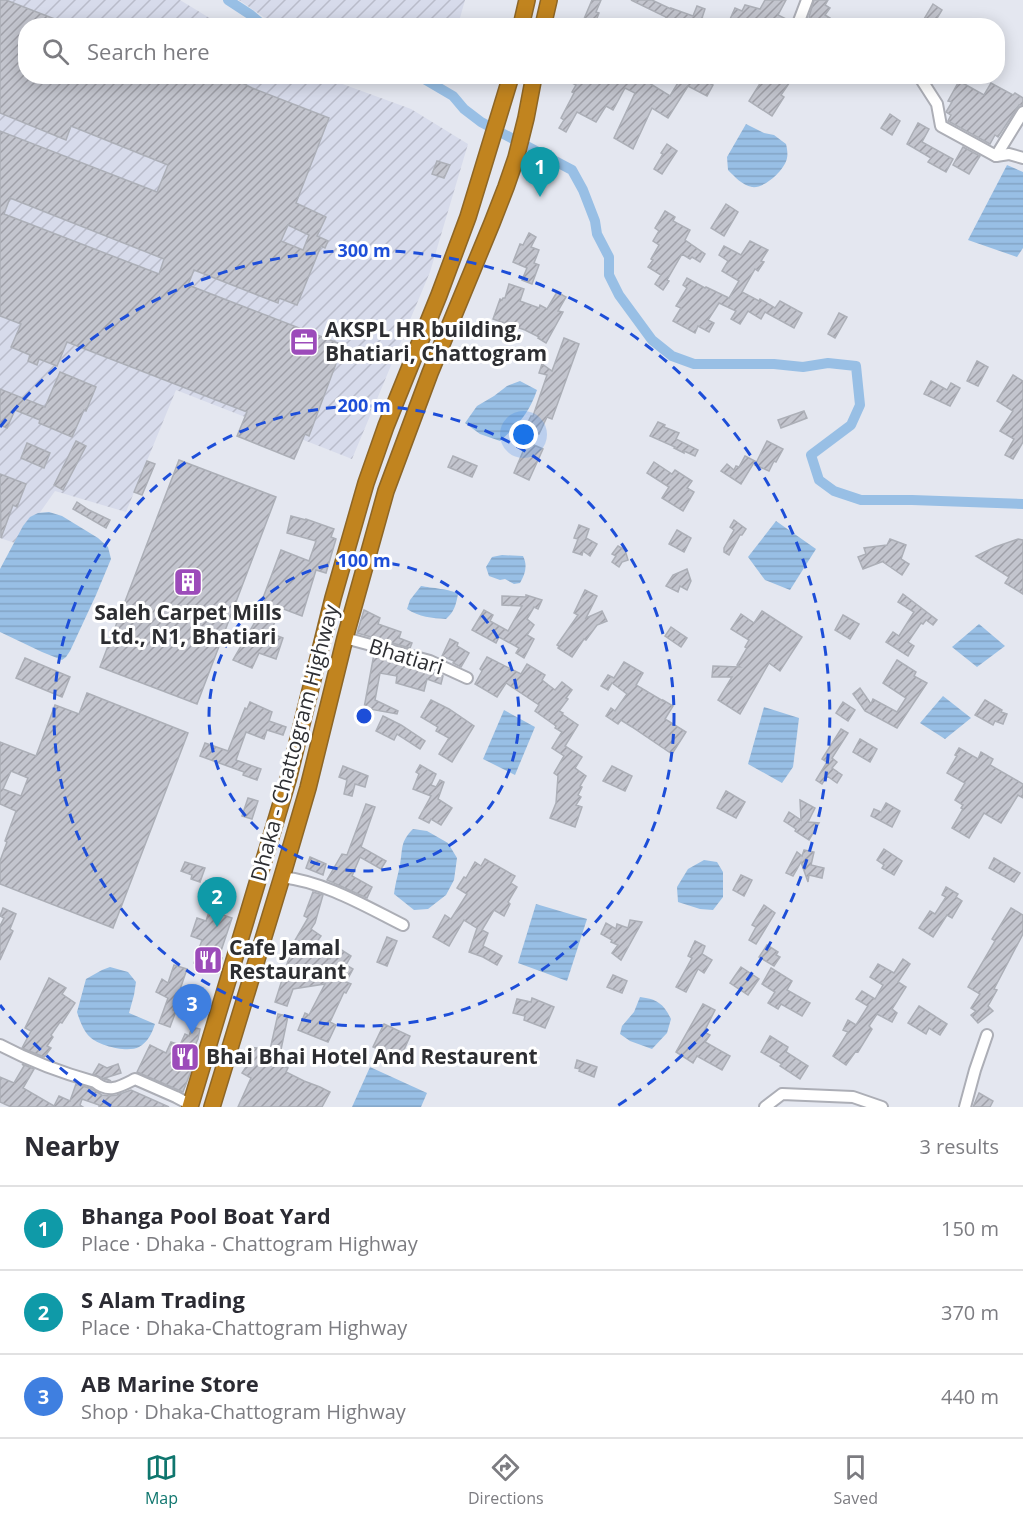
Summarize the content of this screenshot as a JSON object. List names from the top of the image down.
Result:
{
  "streets": {
    "highway": ["Dhaka - Chattogram Highway"],
    "street": ["Bhatiari"]
  },
  "crossings": [
    ["Bhatiari", "Dhaka - Chattogram Highway"]
  ],
  "places": {
    "office": ["AKSPL HR building, Bhatiari, Chattogram"],
    "building": ["Saleh Carpet Mills Ltd., N1, Bhatiari"],
    "restaurant": ["Cafe Jamal Restaurant", "Bhai Bhai Hotel And Restaurent"]
  },
  "page": {
    "search": "Search here",
    "pins": ["1", "2", "3"],
    "heading": ["Nearby", "3 results"],
    "list": [
      {
        "mark": "1",
        "name": "Bhanga Pool Boat Yard",
        "note": "Place · Dhaka - Chattogram Highway",
        "value": "150 m"
      },
      {
        "mark": "2",
        "name": "S Alam Trading",
        "note": "Place · Dhaka-Chattogram Highway",
        "value": "370 m"
      },
      {
        "mark": "3",
        "name": "AB Marine Store",
        "note": "Shop · Dhaka-Chattogram Highway",
        "value": "440 m"
      }
    ],
    "nav": ["Map", "Directions", "Saved"]
  },
  "rings": ["300 m", "200 m", "100 m"]
}
